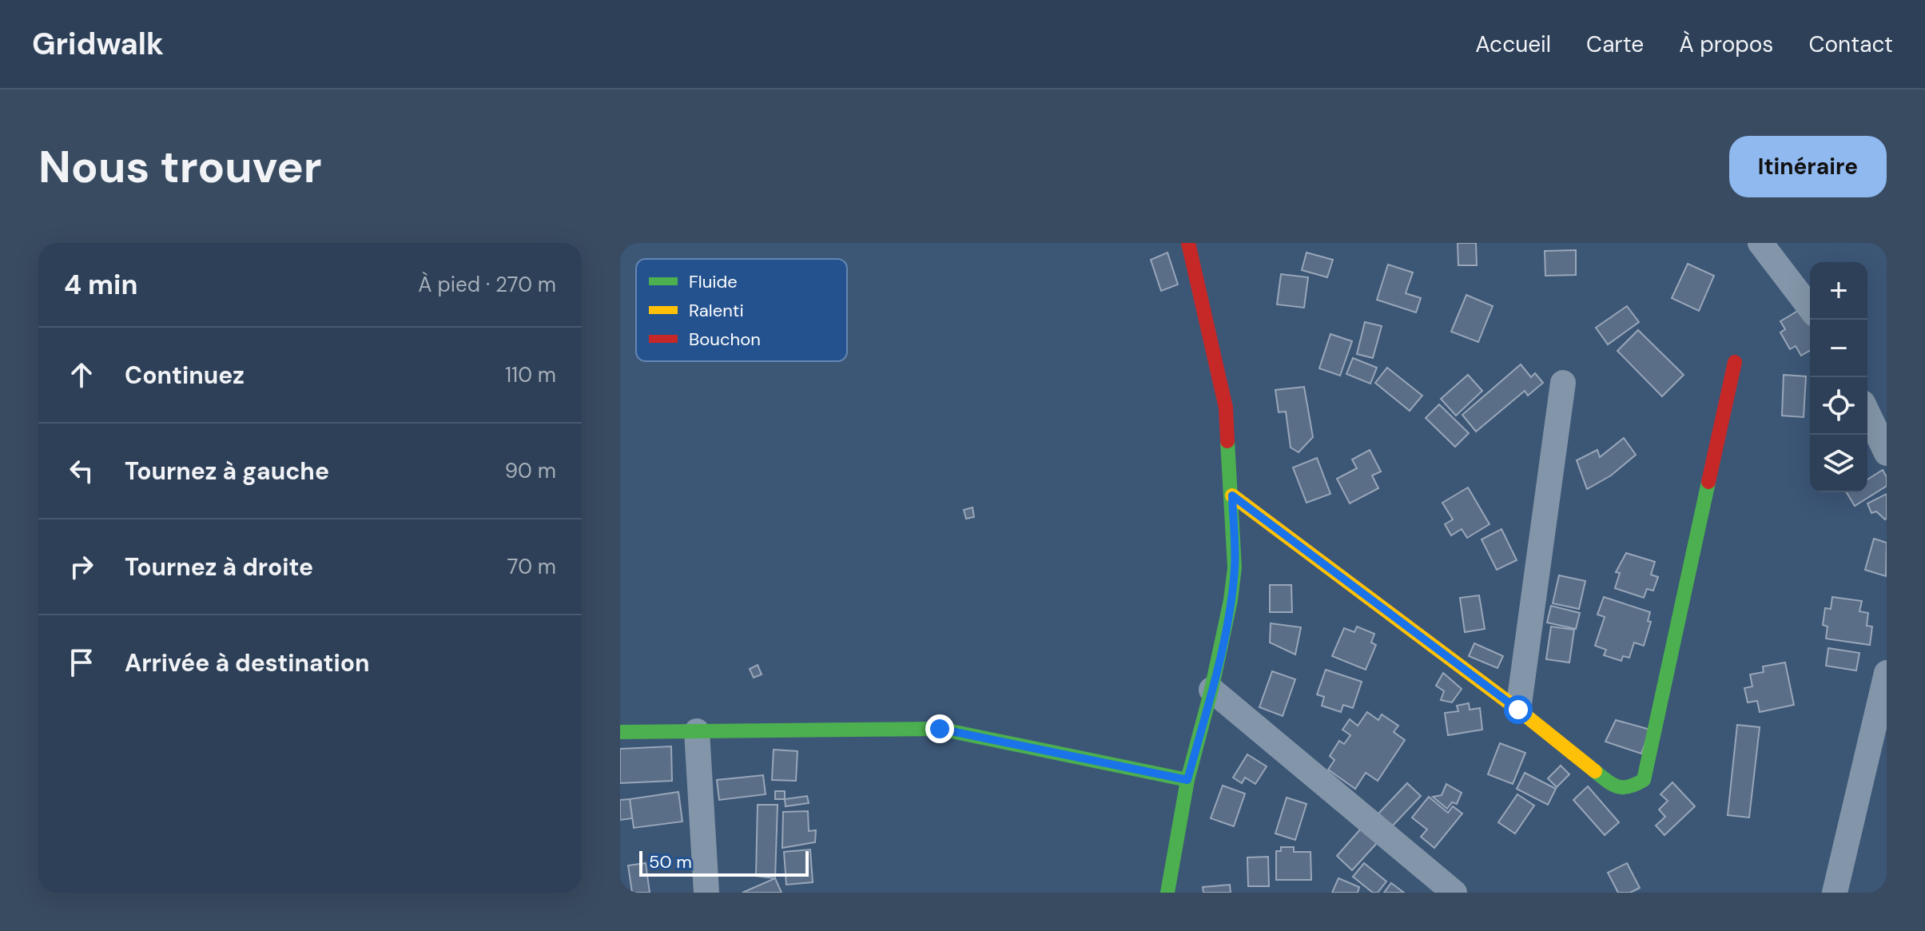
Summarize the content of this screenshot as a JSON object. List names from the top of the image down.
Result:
{
  "legend": ["Fluide", "Ralenti", "Bouchon"],
  "scale_bar": "50 m",
  "page": {
    "header": "Gridwalk",
    "nav": [
      "Accueil",
      "Carte",
      "À propos",
      "Contact"
    ],
    "buttons": "Itinéraire",
    "title": "Nous trouver",
    "heading": ["4 min", "À pied · 270 m"],
    "map_buttons": ["+", "−"],
    "list": [
      ["Continuez", "110 m"],
      ["Tournez à gauche", "90 m"],
      ["Tournez à droite", "70 m"],
      "Arrivée à destination"
    ],
    "scale": "50 m"
  }
}
